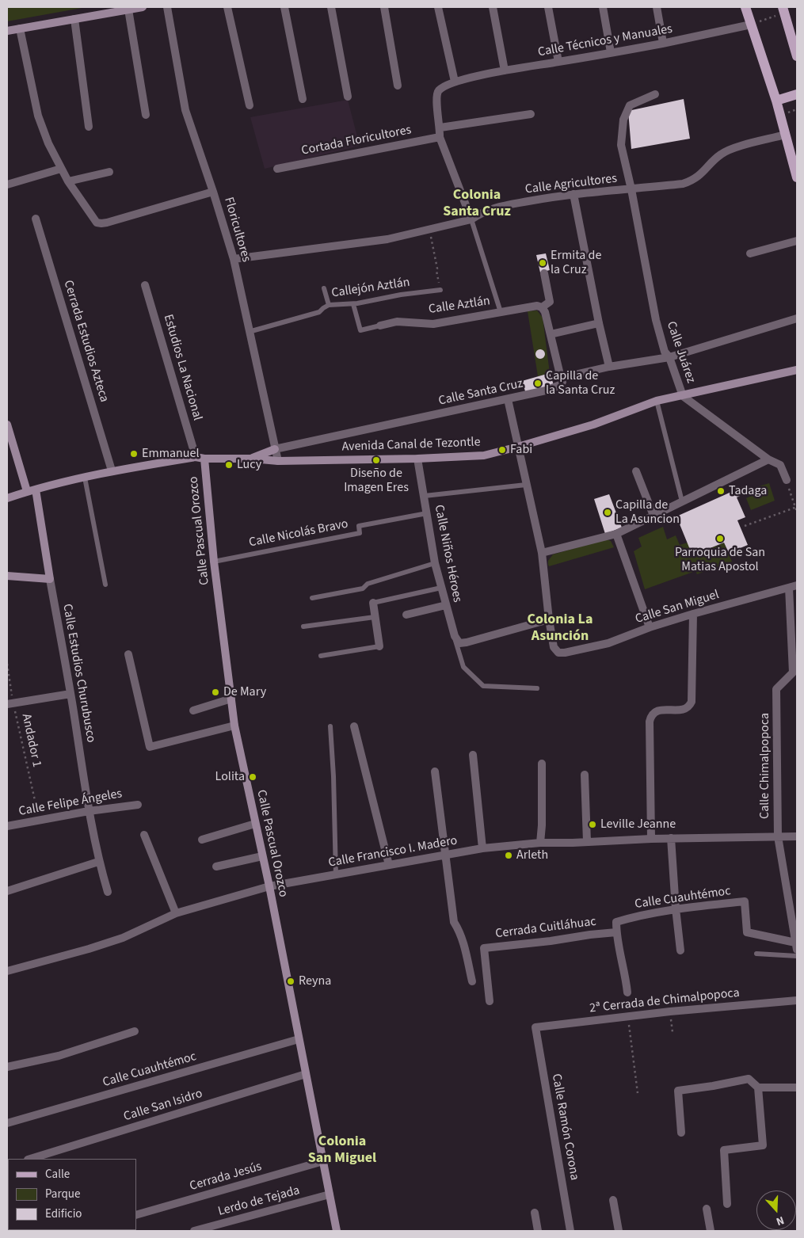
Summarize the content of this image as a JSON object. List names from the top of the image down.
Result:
{
  "streets": {
    "street": [
      "Calle Técnicos y Manuales",
      "Cortada Floricultores",
      "Calle Agricultores",
      "Floricultores",
      "Calle Aztlán",
      "Cerrada Estudios Azteca",
      "Calle Juárez",
      "Estudios La Nacional",
      "Calle Santa Cruz",
      "Avenida Canal de Tezontle",
      "Calle Pascual Orozco",
      "Calle Niños Héroes",
      "Calle San Miguel",
      "Calle Estudios Churubusco",
      "Calle Chimalpopoca",
      "Calle Felipe Ángeles",
      "Calle Francisco I. Madero",
      "Calle Cuauhtémoc",
      "Cerrada Cuitláhuac",
      "2ª Cerrada de Chimalpopoca",
      "Calle San Isidro",
      "Calle Ramón Corona",
      "Cerrada Jesús",
      "Lerdo de Tejada"
    ],
    "lane": ["Callejón Aztlán", "Calle Nicolás Bravo"],
    "path": ["Andador 1"]
  },
  "crossings": [
    ["Calle Agricultores", "Floricultores"],
    ["Calle Agricultores", "Calle Juárez"],
    ["Floricultores", "Callejón Aztlán"],
    ["Floricultores", "Calle Santa Cruz"],
    ["Floricultores", "Avenida Canal de Tezontle"],
    ["Callejón Aztlán", "Calle Aztlán"],
    ["Cerrada Estudios Azteca", "Avenida Canal de Tezontle"],
    ["Calle Juárez", "Avenida Canal de Tezontle"],
    ["Estudios La Nacional", "Avenida Canal de Tezontle"],
    ["Calle Santa Cruz", "Avenida Canal de Tezontle"],
    ["Avenida Canal de Tezontle", "Calle Pascual Orozco"],
    ["Avenida Canal de Tezontle", "Calle Niños Héroes"],
    ["Avenida Canal de Tezontle", "Calle Estudios Churubusco"],
    ["Calle Pascual Orozco", "Calle Nicolás Bravo"],
    ["Calle Pascual Orozco", "Calle Francisco I. Madero"],
    ["Calle Pascual Orozco", "Calle Cuauhtémoc"],
    ["Calle Pascual Orozco", "Calle San Isidro"],
    ["Calle Pascual Orozco", "Cerrada Jesús"],
    ["Calle Pascual Orozco", "Lerdo de Tejada"],
    ["Calle Nicolás Bravo", "Calle Niños Héroes"],
    ["Calle San Miguel", "Calle Chimalpopoca"],
    ["Calle Estudios Churubusco", "Calle Felipe Ángeles"],
    ["Andador 1", "Calle Felipe Ángeles"],
    ["Calle Chimalpopoca", "Calle Francisco I. Madero"],
    ["Calle Chimalpopoca", "Calle Cuauhtémoc"],
    ["Calle Cuauhtémoc", "Cerrada Cuitláhuac"],
    ["2ª Cerrada de Chimalpopoca", "Calle Ramón Corona"]
  ],
  "districts": ["Colonia Santa Cruz", "Colonia La Asunción", "Colonia San Miguel"],
  "places": [
    "Ermita de la Cruz",
    "Capilla de la Santa Cruz",
    "Fabi",
    "Emmanuel",
    "Diseño de Imagen Eres",
    "Lucy",
    "Tadaga",
    "Capilla de La Asuncion",
    "Parroquia de San Matias Apostol",
    "De Mary",
    "Lolita",
    "Leville Jeanne",
    "Arleth",
    "Reyna"
  ],
  "legend": ["Calle", "Parque", "Edificio"],
  "north": "bottom"
}
